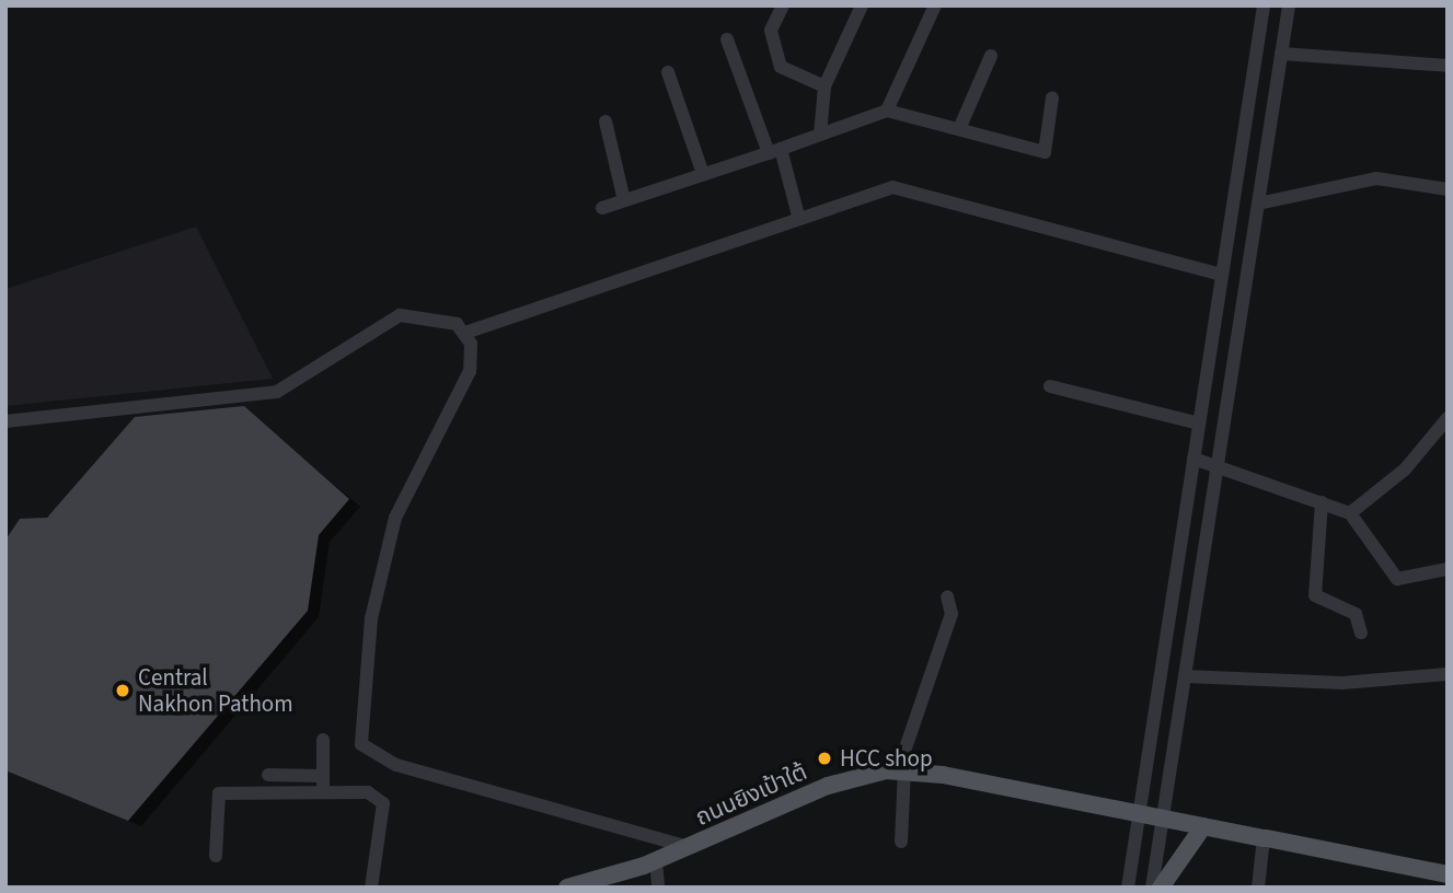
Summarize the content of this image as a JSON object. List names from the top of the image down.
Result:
{
  "streets": {
    "main road": ["ถนนยิงเป้าใต้"]
  },
  "places": ["Central Nakhon Pathom", "HCC shop"]
}
